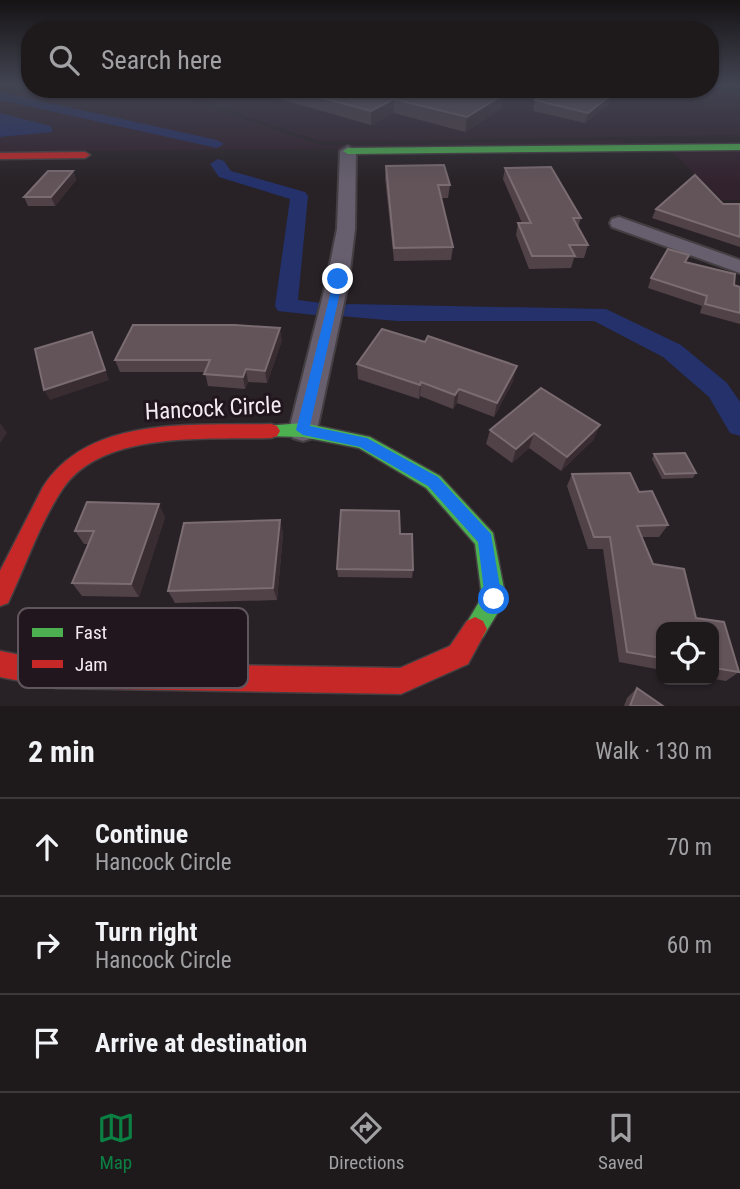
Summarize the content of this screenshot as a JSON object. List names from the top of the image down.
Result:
{
  "streets": {
    "street": ["Hancock Circle"]
  },
  "legend": ["Fast", "Jam"],
  "page": {
    "search": "Search here",
    "heading": ["2 min", "Walk · 130 m"],
    "list": [
      ["Continue", "Hancock Circle", "70 m"],
      ["Turn right", "Hancock Circle", "60 m"],
      "Arrive at destination"
    ],
    "nav": ["Map", "Directions", "Saved"]
  }
}
